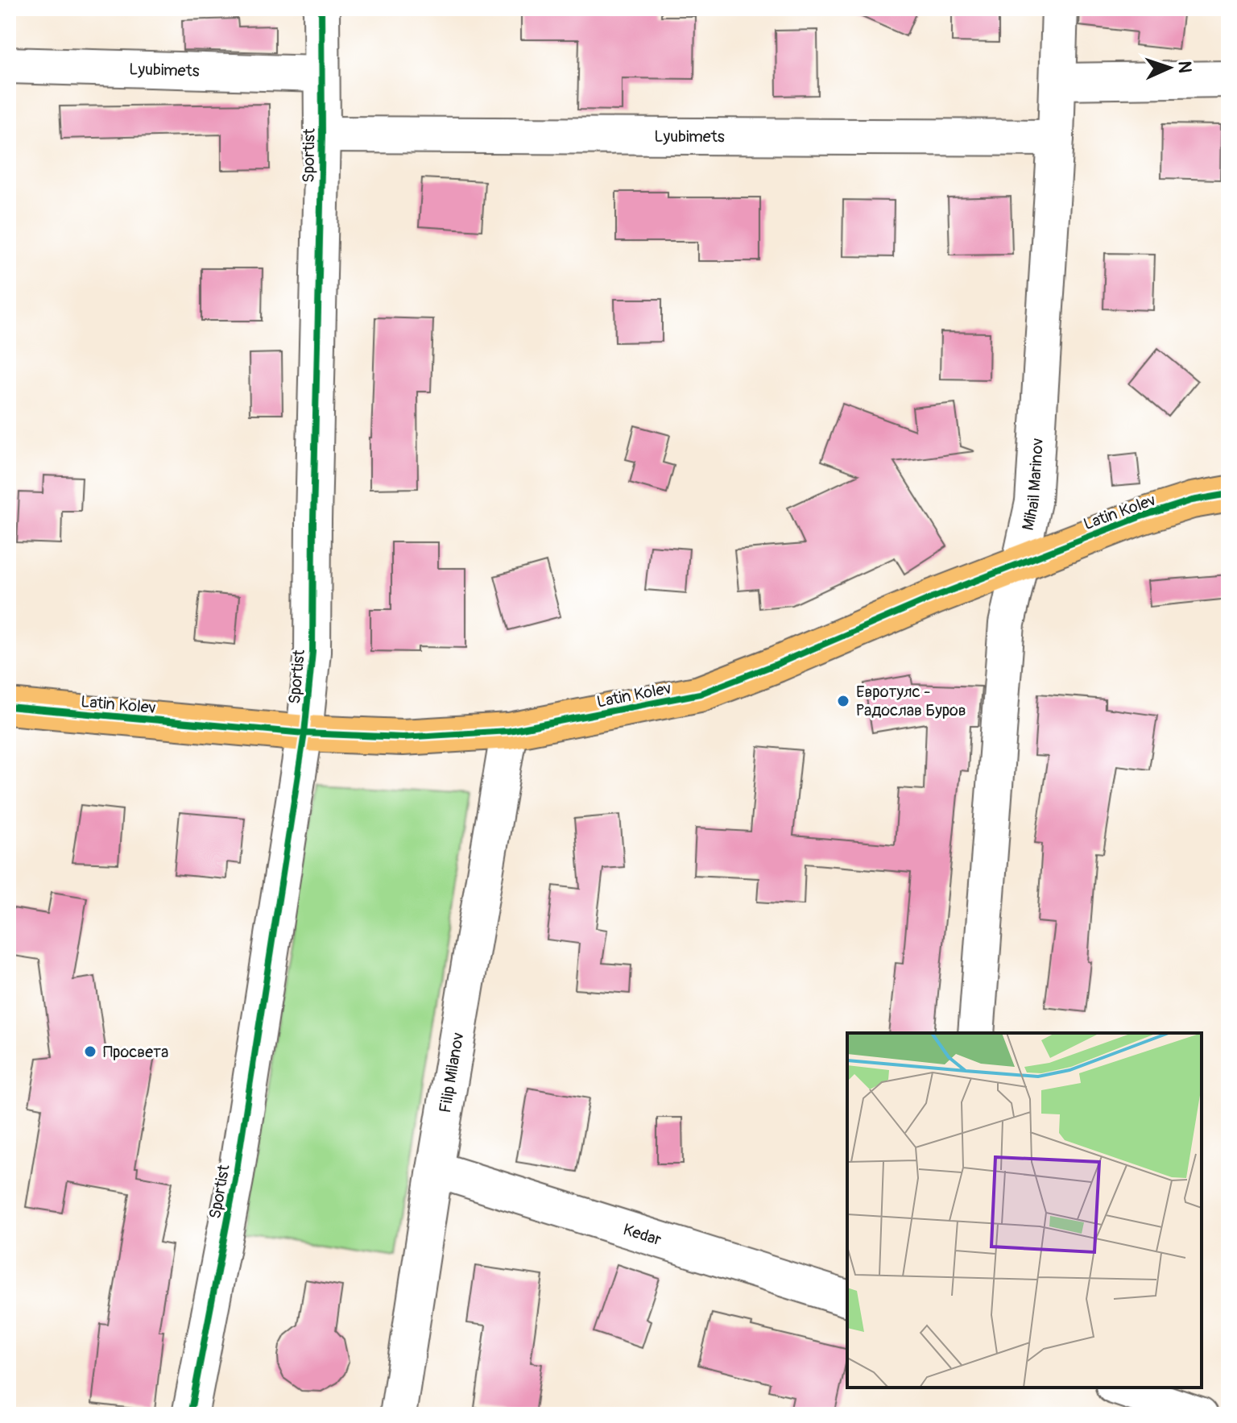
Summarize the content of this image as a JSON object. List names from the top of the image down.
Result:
{
  "streets": {
    "main road": ["Latin Kolev"],
    "street": [
      "Lyubimets",
      "Sportist",
      "Mihail Marinov",
      "Filip Milanov",
      "Kedar"
    ]
  },
  "crossings": [
    ["Lyubimets", "Sportist"],
    ["Lyubimets", "Mihail Marinov"],
    ["Sportist", "Latin Kolev"],
    ["Mihail Marinov", "Latin Kolev"],
    ["Latin Kolev", "Filip Milanov"],
    ["Filip Milanov", "Kedar"]
  ],
  "places": ["Евротулс - Радослав Буров", "Просвета"],
  "north": "right"
}
